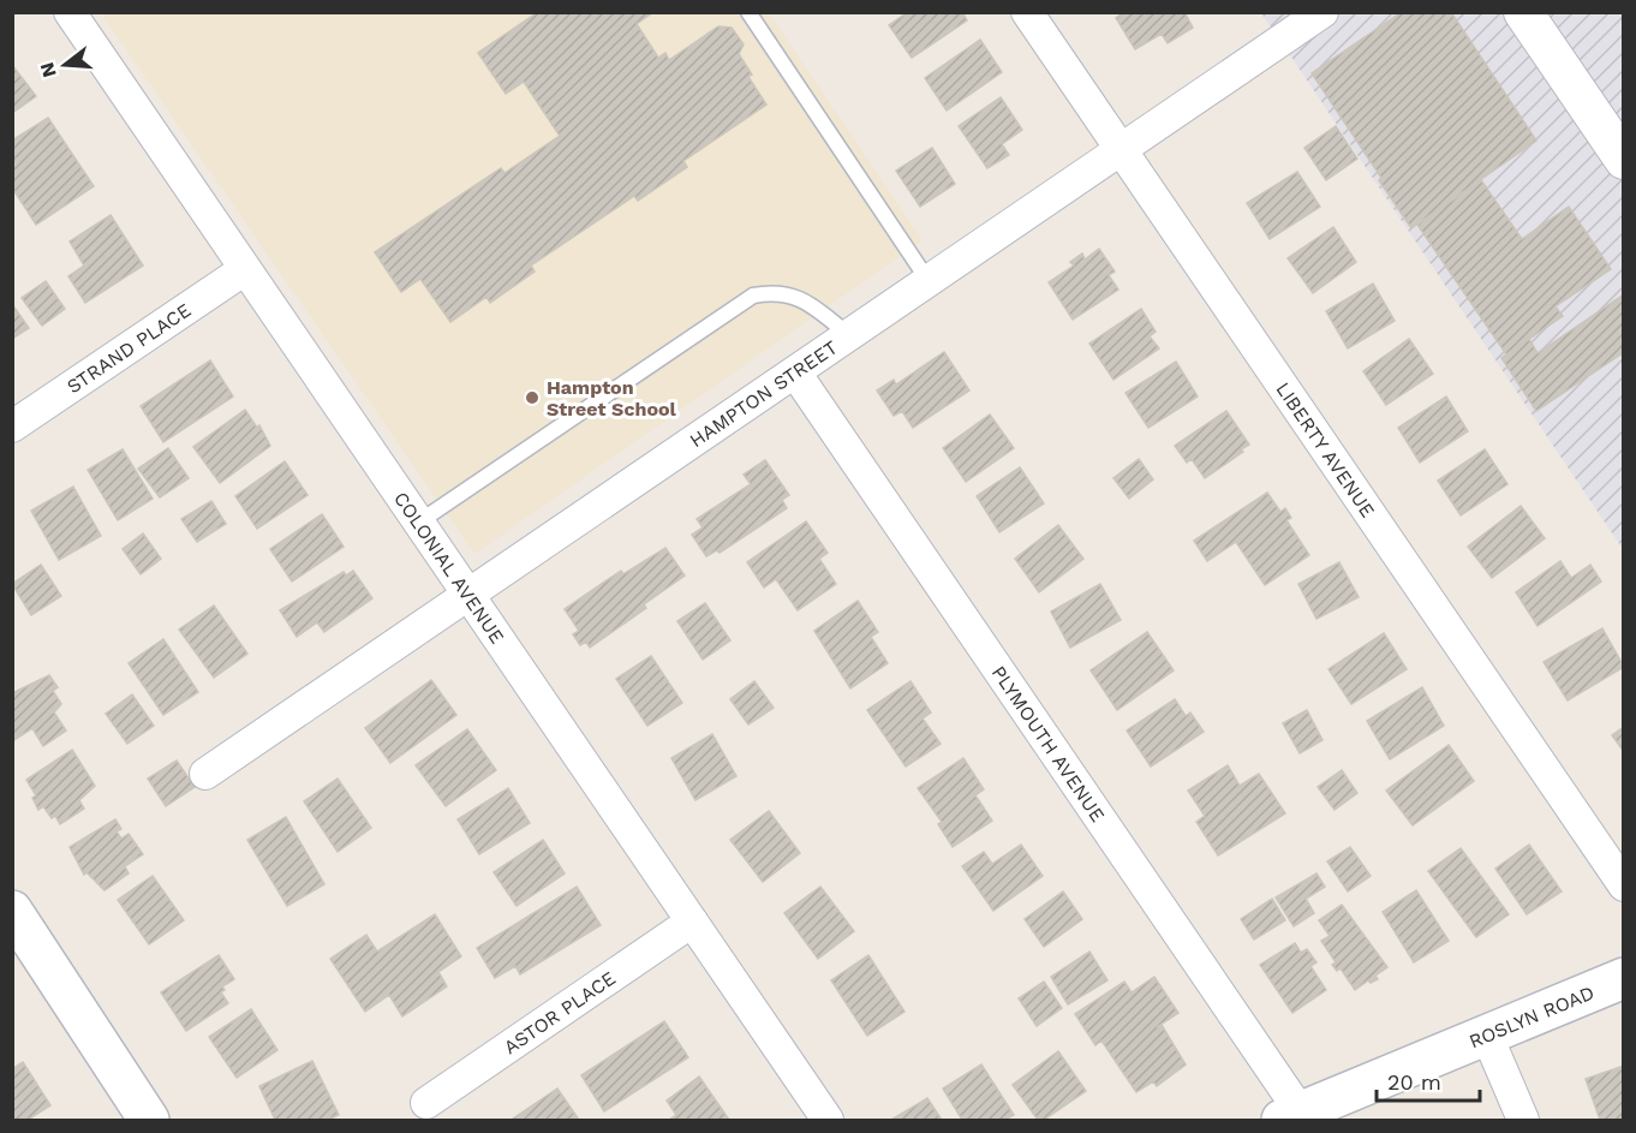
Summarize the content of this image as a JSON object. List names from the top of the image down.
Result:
{
  "streets": {
    "main road": ["ROSLYN ROAD"],
    "street": [
      "STRAND PLACE",
      "HAMPTON STREET",
      "LIBERTY AVENUE",
      "COLONIAL AVENUE",
      "PLYMOUTH AVENUE",
      "ASTOR PLACE"
    ]
  },
  "crossings": [
    ["STRAND PLACE", "COLONIAL AVENUE"],
    ["HAMPTON STREET", "LIBERTY AVENUE"],
    ["HAMPTON STREET", "COLONIAL AVENUE"],
    ["HAMPTON STREET", "PLYMOUTH AVENUE"],
    ["COLONIAL AVENUE", "ASTOR PLACE"],
    ["PLYMOUTH AVENUE", "ROSLYN ROAD"]
  ],
  "places": ["Hampton Street School"],
  "scale_bar": "20 m",
  "north": "left"
}
